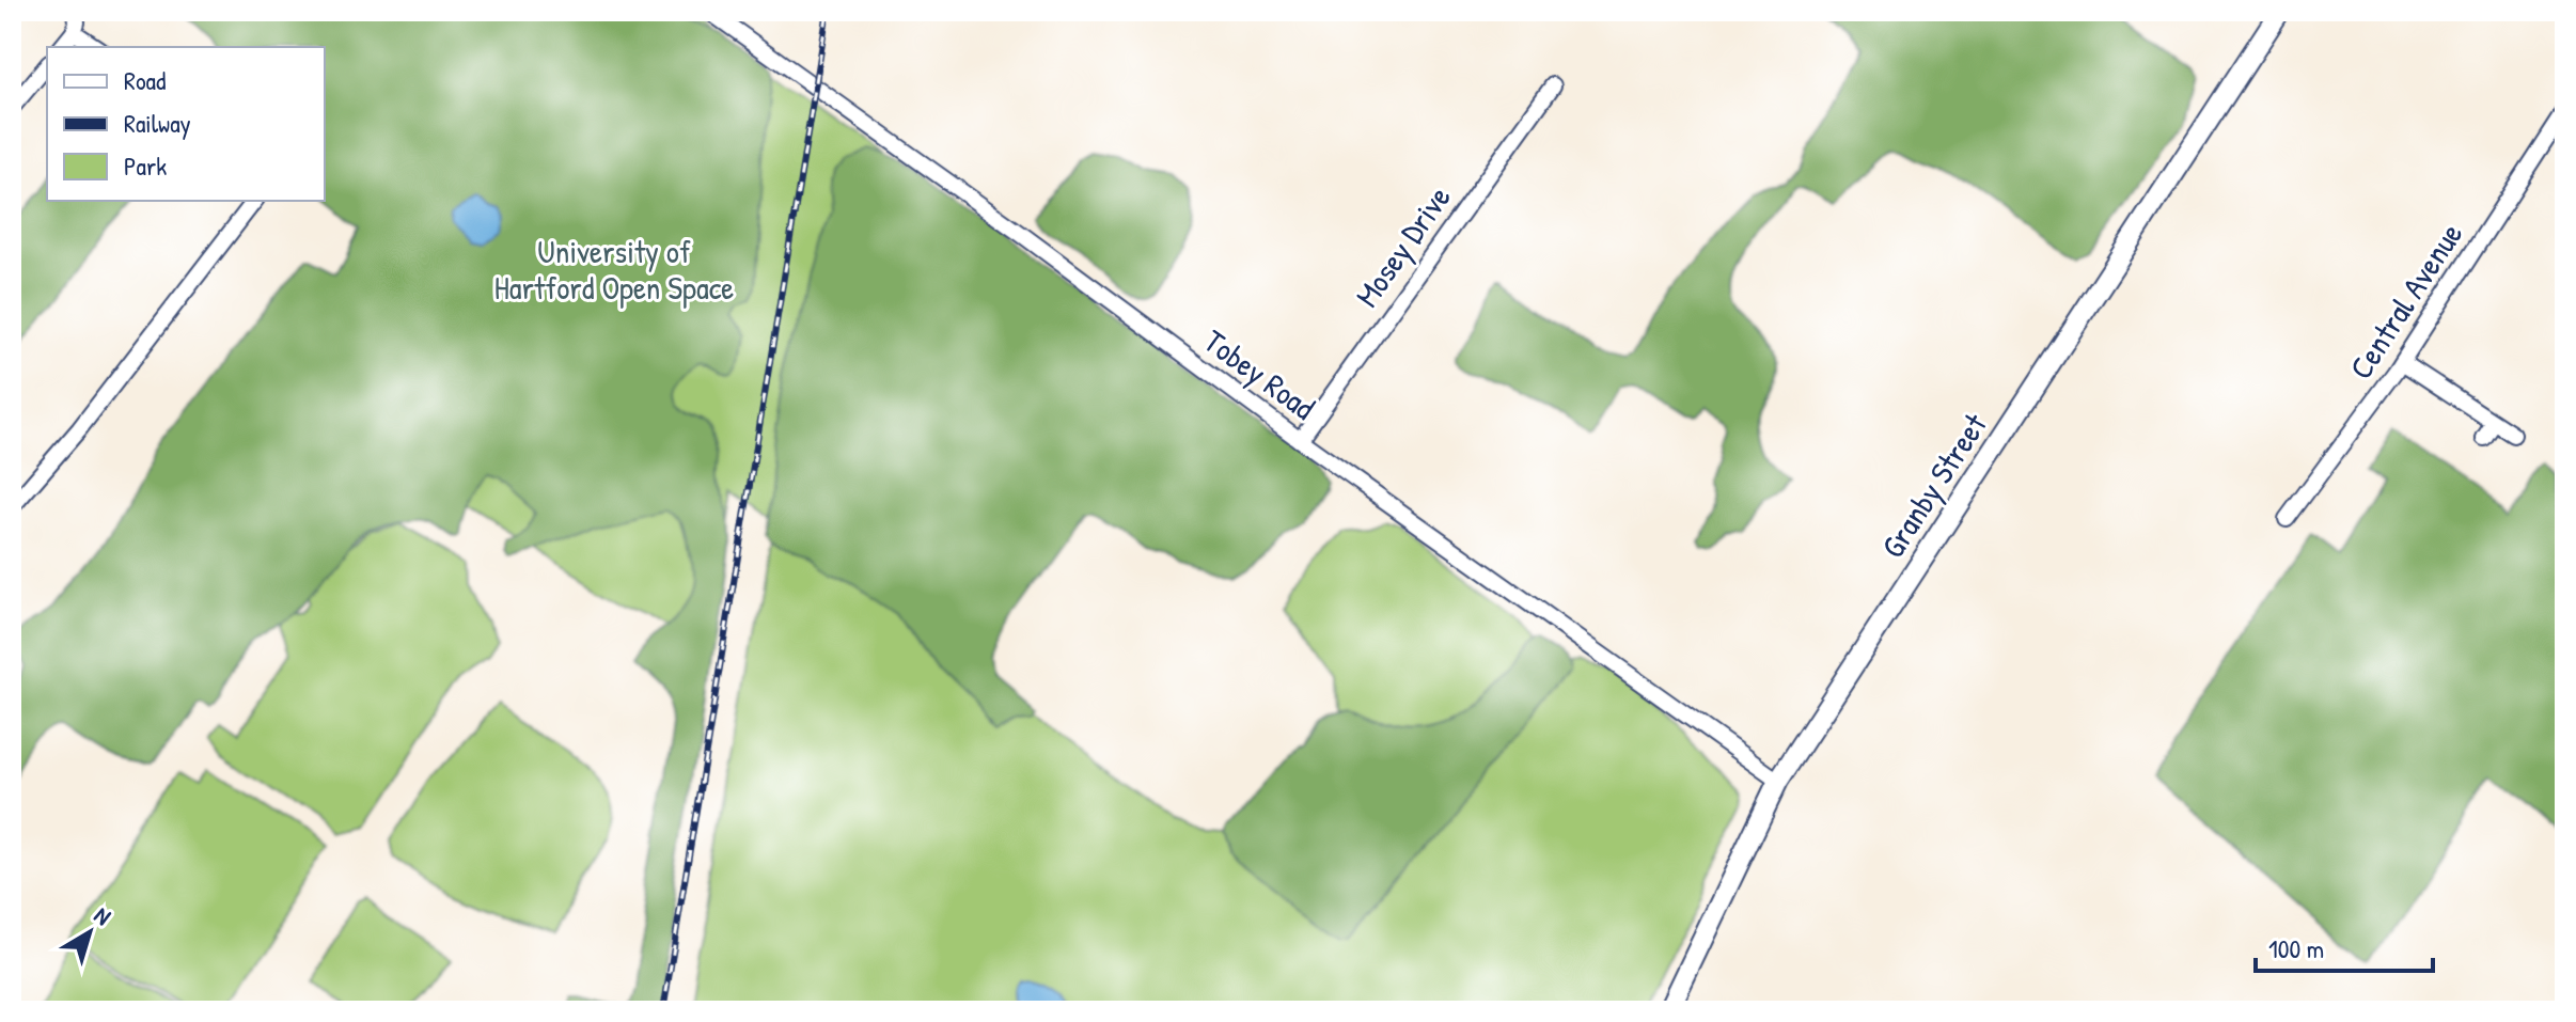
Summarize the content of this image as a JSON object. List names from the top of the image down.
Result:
{
  "streets": {
    "main road": ["Granby Street"],
    "street": ["Mosey Drive", "Central Avenue", "Tobey Road"]
  },
  "crossings": [
    ["Mosey Drive", "Tobey Road"],
    ["Tobey Road", "Granby Street"]
  ],
  "parks": ["University of Hartford Open Space"],
  "legend": ["Road", "Railway", "Park"],
  "scale_bar": "100 m",
  "north": "top right"
}
